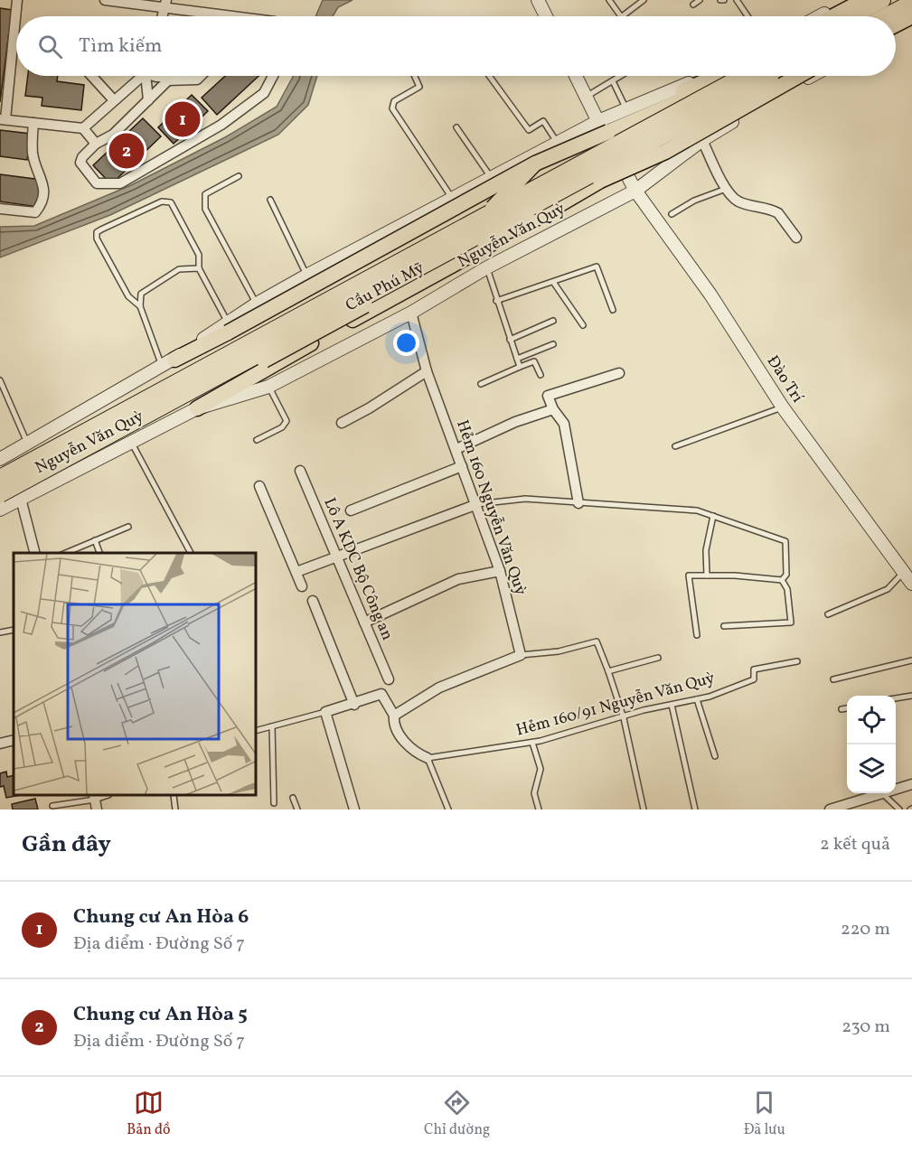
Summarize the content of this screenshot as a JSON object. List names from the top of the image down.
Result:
{
  "streets": {
    "highway": ["Cầu Phú Mỹ"],
    "main road": ["Nguyễn Văn Quỳ"],
    "street": ["Đào Trí", "Hẻm 160 Nguyễn Văn Quỳ", "Lô A KDC Bộ Công an"],
    "lane": ["Hẻm 160/91 Nguyễn Văn Quỳ"]
  },
  "crossings": [
    ["Nguyễn Văn Quỳ", "Cầu Phú Mỹ"],
    ["Nguyễn Văn Quỳ", "Đào Trí"],
    ["Nguyễn Văn Quỳ", "Hẻm 160 Nguyễn Văn Quỳ"],
    ["Cầu Phú Mỹ", "Đào Trí"]
  ],
  "page": {
    "search": "Tìm kiếm",
    "pins": ["1", "2"],
    "heading": ["Gần đây", "2 kết quả"],
    "list": [
      {
        "mark": "1",
        "name": "Chung cư An Hòa 6",
        "note": "Địa điểm · Đường Số 7",
        "value": "220 m"
      },
      {
        "mark": "2",
        "name": "Chung cư An Hòa 5",
        "note": "Địa điểm · Đường Số 7",
        "value": "230 m"
      }
    ],
    "nav": ["Bản đồ", "Chỉ đường", "Đã lưu"]
  }
}
